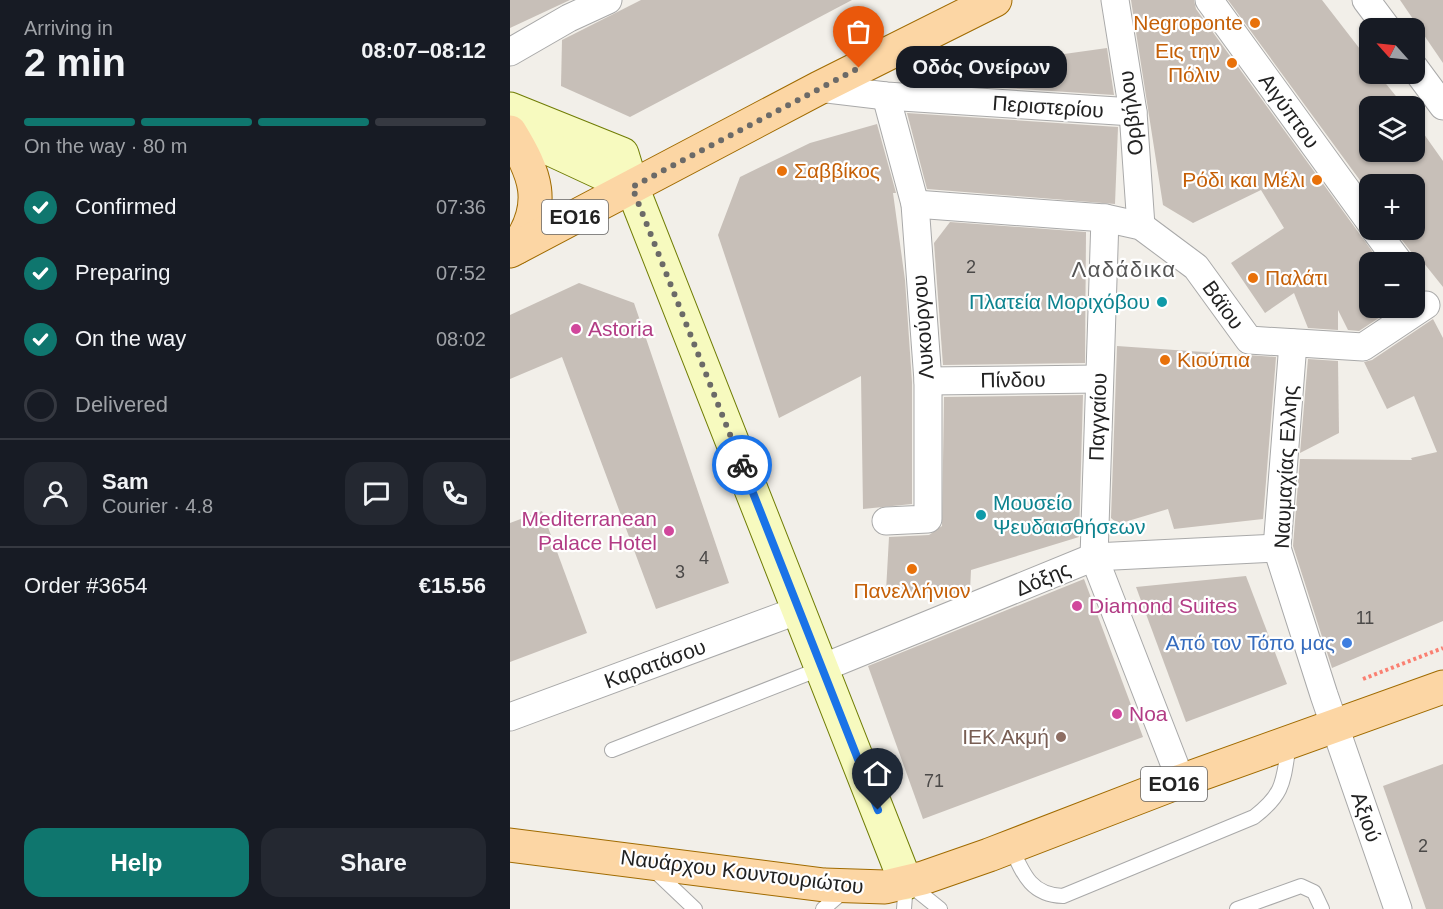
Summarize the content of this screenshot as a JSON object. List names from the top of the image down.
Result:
{
  "streets": {
    "main road": ["ΕΟ16", "Ναυάρχου Κουντουριώτου"],
    "street": [
      "Περιστερίου",
      "Αιγύπτου",
      "Ορβήλου",
      "Βάϊου",
      "Λυκούργου",
      "Πίνδου",
      "Παγγαίου",
      "Ναυμαχίας Ελλης",
      "Δόξης",
      "Καρατάσου",
      "Αξιού"
    ]
  },
  "crossings": [
    ["Περιστερίου", "Ορβήλου"],
    ["Περιστερίου", "ΕΟ16"],
    ["Περιστερίου", "Λυκούργου"],
    ["Ορβήλου", "Βάϊου"],
    ["Βάϊου", "Λυκούργου"],
    ["Βάϊου", "Παγγαίου"],
    ["Βάϊου", "Ναυμαχίας Ελλης"],
    ["Λυκούργου", "Πίνδου"],
    ["Πίνδου", "Παγγαίου"],
    ["Παγγαίου", "Δόξης"],
    ["Παγγαίου", "Ναυάρχου Κουντουριώτου"],
    ["Ναυμαχίας Ελλης", "Δόξης"],
    ["Ναυμαχίας Ελλης", "Αξιού"],
    ["Ναυμαχίας Ελλης", "Ναυάρχου Κουντουριώτου"],
    ["Αξιού", "Ναυάρχου Κουντουριώτου"]
  ],
  "districts": ["Λαδάδικα"],
  "places": [
    "Negroponte",
    "Εις την Πόλιν",
    "Οδός Ονείρων",
    "Σαββίκος",
    "Ρόδι και Μέλι",
    "Παλάτι",
    "Πλατεία Μοριχόβου",
    "Astoria",
    "Κιούπια",
    "Μουσείο Ψευδαισθήσεων",
    "Mediterranean Palace Hotel",
    "Πανελλήνιον",
    "Diamond Suites",
    "Από τον Τόπο μας",
    "Noa",
    "ΙΕΚ Ακμή"
  ],
  "house_numbers": [
    "2",
    "4",
    "3",
    "11",
    "71",
    "2"
  ],
  "north": "top left",
  "page": {
    "heading": ["2 min", "Arriving in", "08:07–08:12"],
    "panel": [
      "Sam",
      "Courier · 4.8",
      "Order #3654",
      "€15.56"
    ],
    "map_buttons": ["+", "−"],
    "bubble": "Οδός Ονείρων",
    "bar": "On the way · 80 m",
    "list": [
      ["Confirmed", "07:36"],
      ["Preparing", "07:52"],
      ["On the way", "08:02"],
      "Delivered"
    ],
    "buttons": ["Help", "Share"]
  }
}
